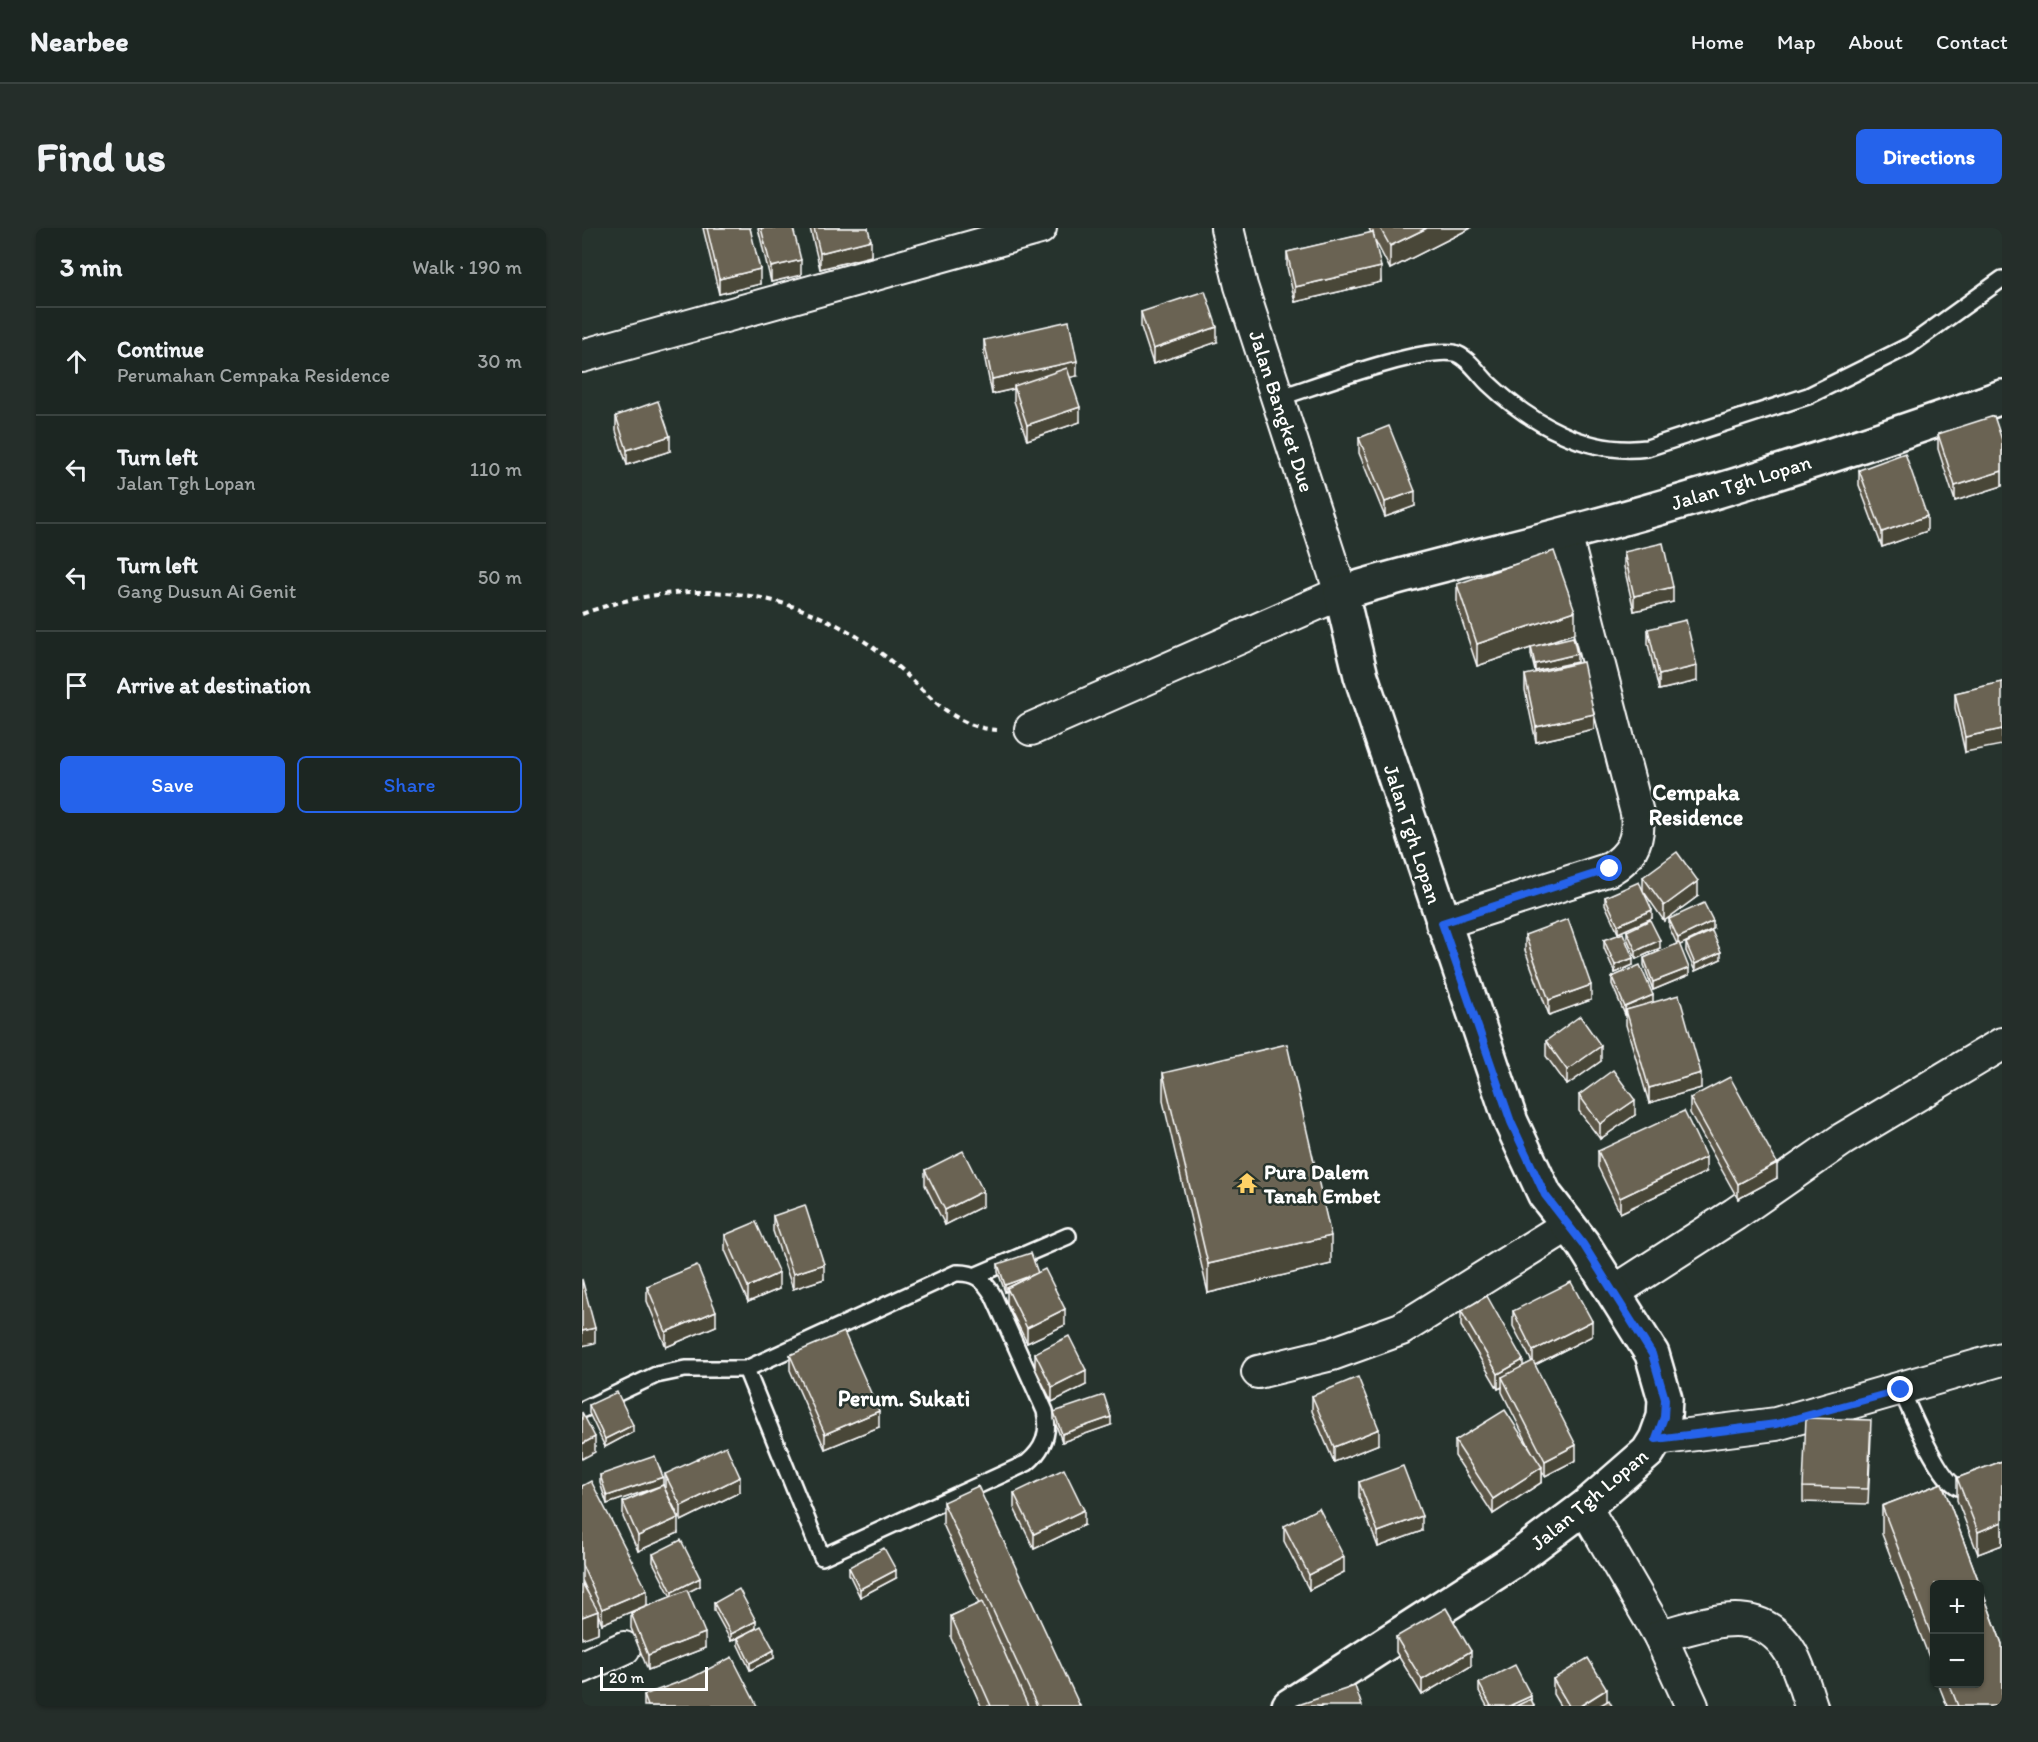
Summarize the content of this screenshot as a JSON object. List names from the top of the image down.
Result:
{
  "streets": {
    "street": ["Jalan Bangket Due", "Jalan Tgh Lopan"]
  },
  "crossings": [
    ["Jalan Bangket Due", "Jalan Tgh Lopan"]
  ],
  "districts": ["Cempaka Residence", "Perum. Sukati"],
  "places": {
    "temple": ["Pura Dalem Tanah Embet"]
  },
  "scale_bar": "20 m",
  "page": {
    "header": "Nearbee",
    "nav": [
      "Home",
      "Map",
      "About",
      "Contact"
    ],
    "buttons": [
      "Directions",
      ["Save", "Share"]
    ],
    "title": "Find us",
    "heading": ["3 min", "Walk · 190 m"],
    "list": [
      ["Continue", "Perumahan Cempaka Residence", "30 m"],
      ["Turn left", "Jalan Tgh Lopan", "110 m"],
      ["Turn left", "Gang Dusun Ai Genit", "50 m"],
      "Arrive at destination"
    ],
    "map_buttons": ["+", "−"],
    "scale": "20 m"
  }
}
